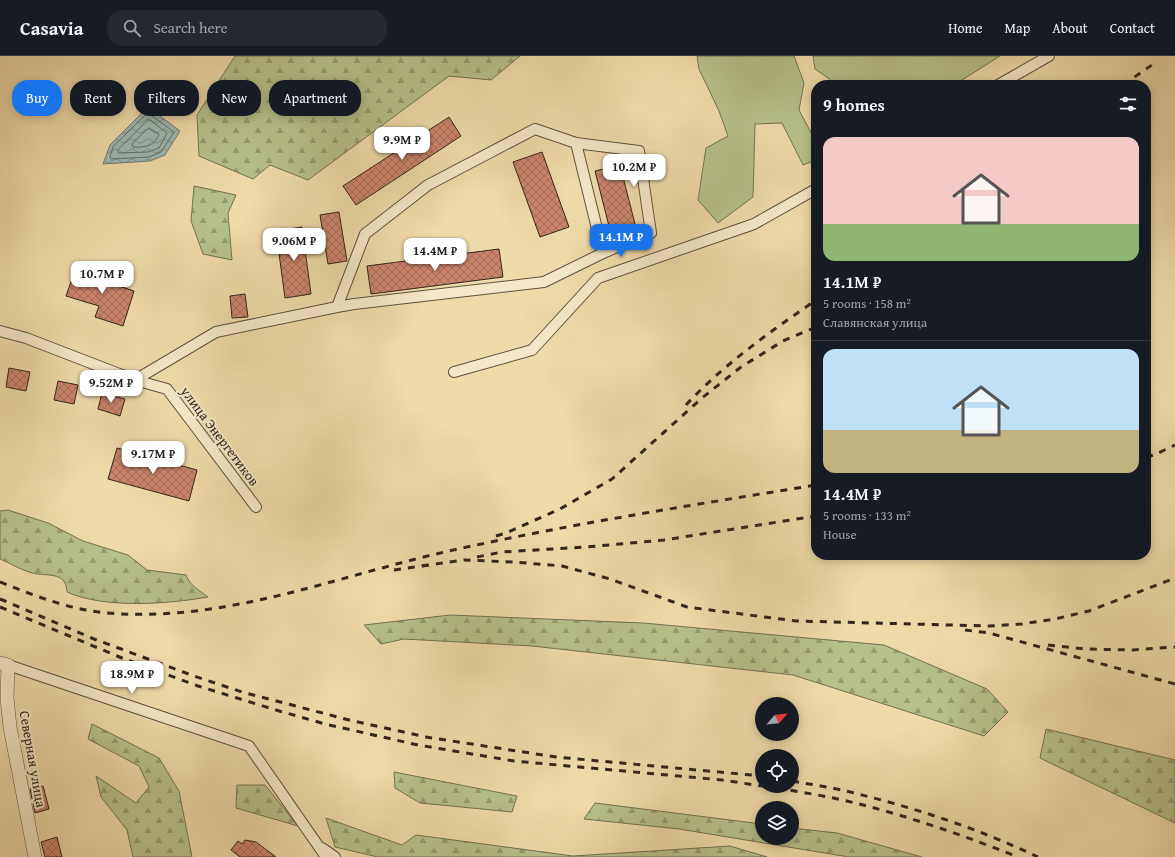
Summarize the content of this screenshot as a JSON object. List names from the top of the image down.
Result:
{
  "streets": {
    "street": ["улица Энергетиков", "Северная улица"]
  },
  "north": "top right",
  "page": {
    "header": "Casavia",
    "search": "Search here",
    "nav": [
      "Home",
      "Map",
      "About",
      "Contact"
    ],
    "chip": [
      "Buy",
      "Rent",
      "Filters",
      "New",
      "Apartment"
    ],
    "heading": "9 homes",
    "price": [
      "9.9M ₽",
      "10.2M ₽",
      "14.1M ₽",
      "9.06M ₽",
      "14.4M ₽",
      "10.7M ₽",
      "9.52M ₽",
      "9.17M ₽",
      "18.9M ₽"
    ],
    "list": [
      {
        "name": "14.1M ₽",
        "note": "5 rooms · 158 m² · Славянская улица"
      },
      {
        "name": "14.4M ₽",
        "note": "5 rooms · 133 m² · House"
      }
    ]
  }
}
